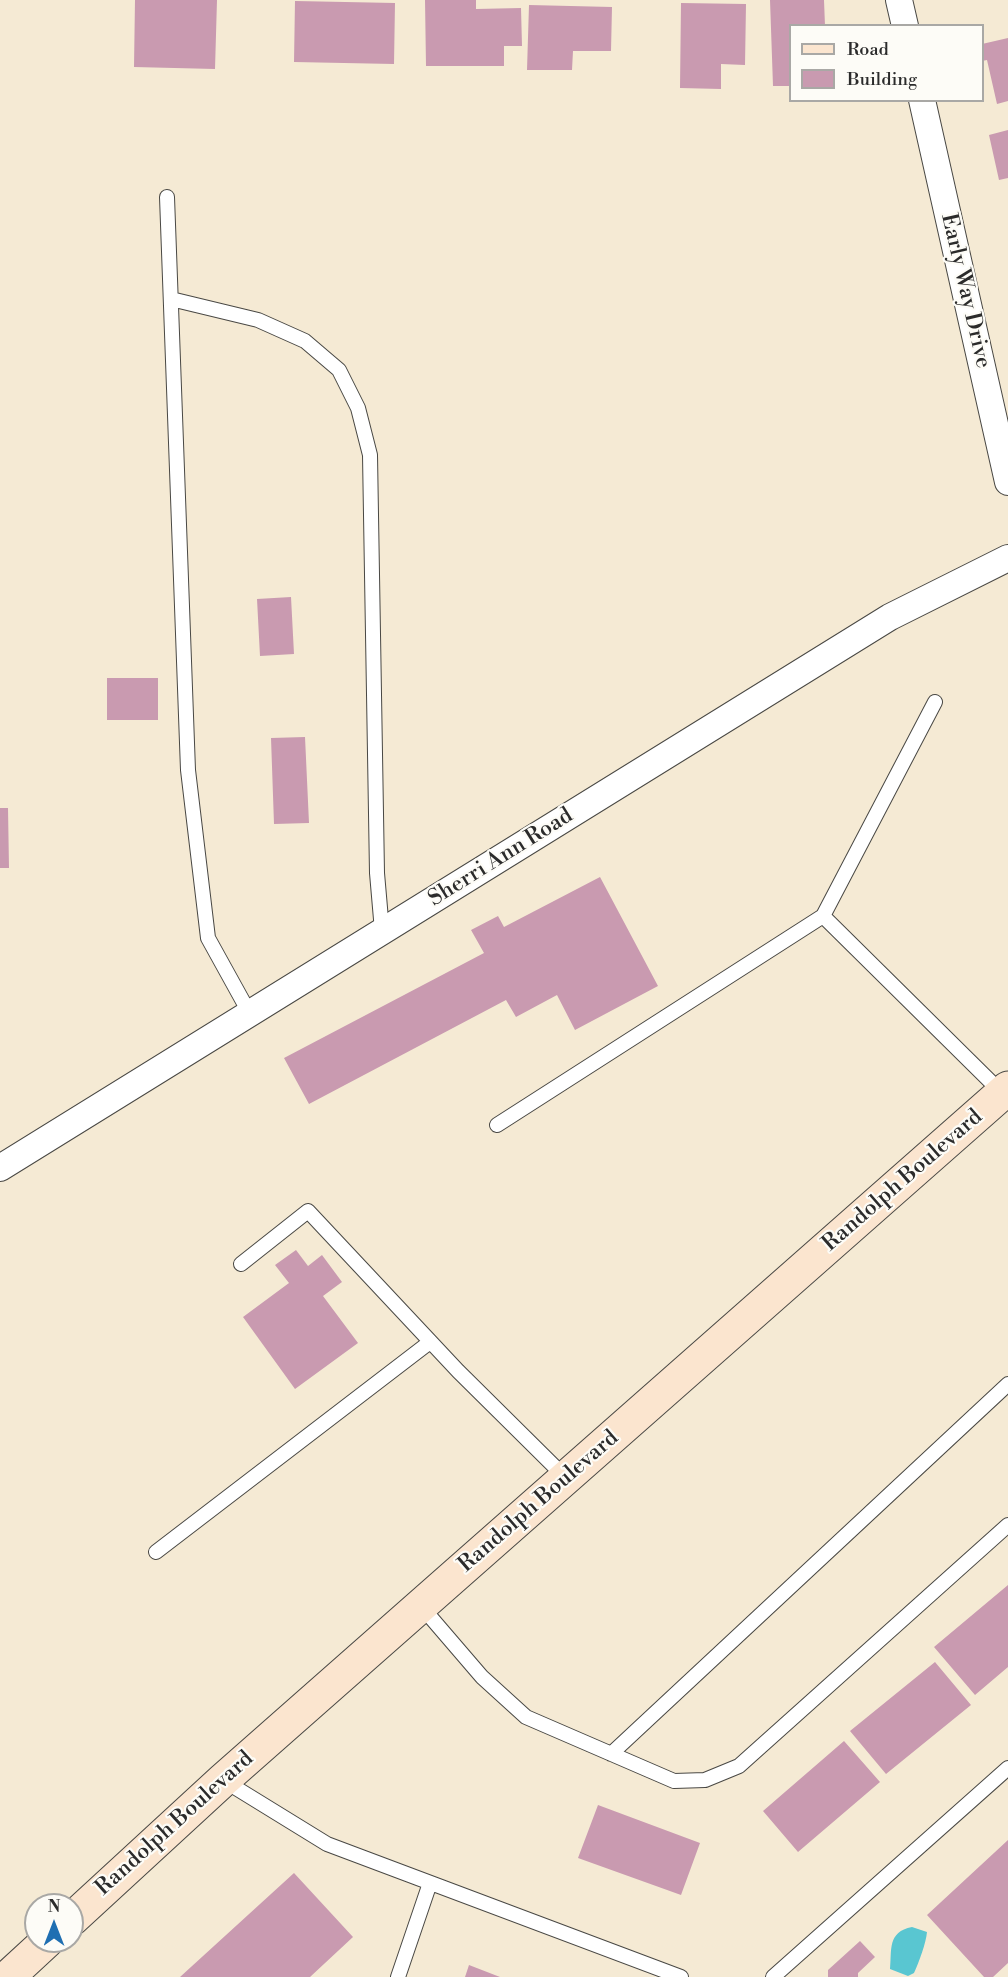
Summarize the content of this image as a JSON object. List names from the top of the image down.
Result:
{
  "streets": {
    "main road": ["Randolph Boulevard"],
    "street": ["Early Way Drive", "Sherri Ann Road"]
  },
  "legend": ["Road", "Building"],
  "north": "top"
}
